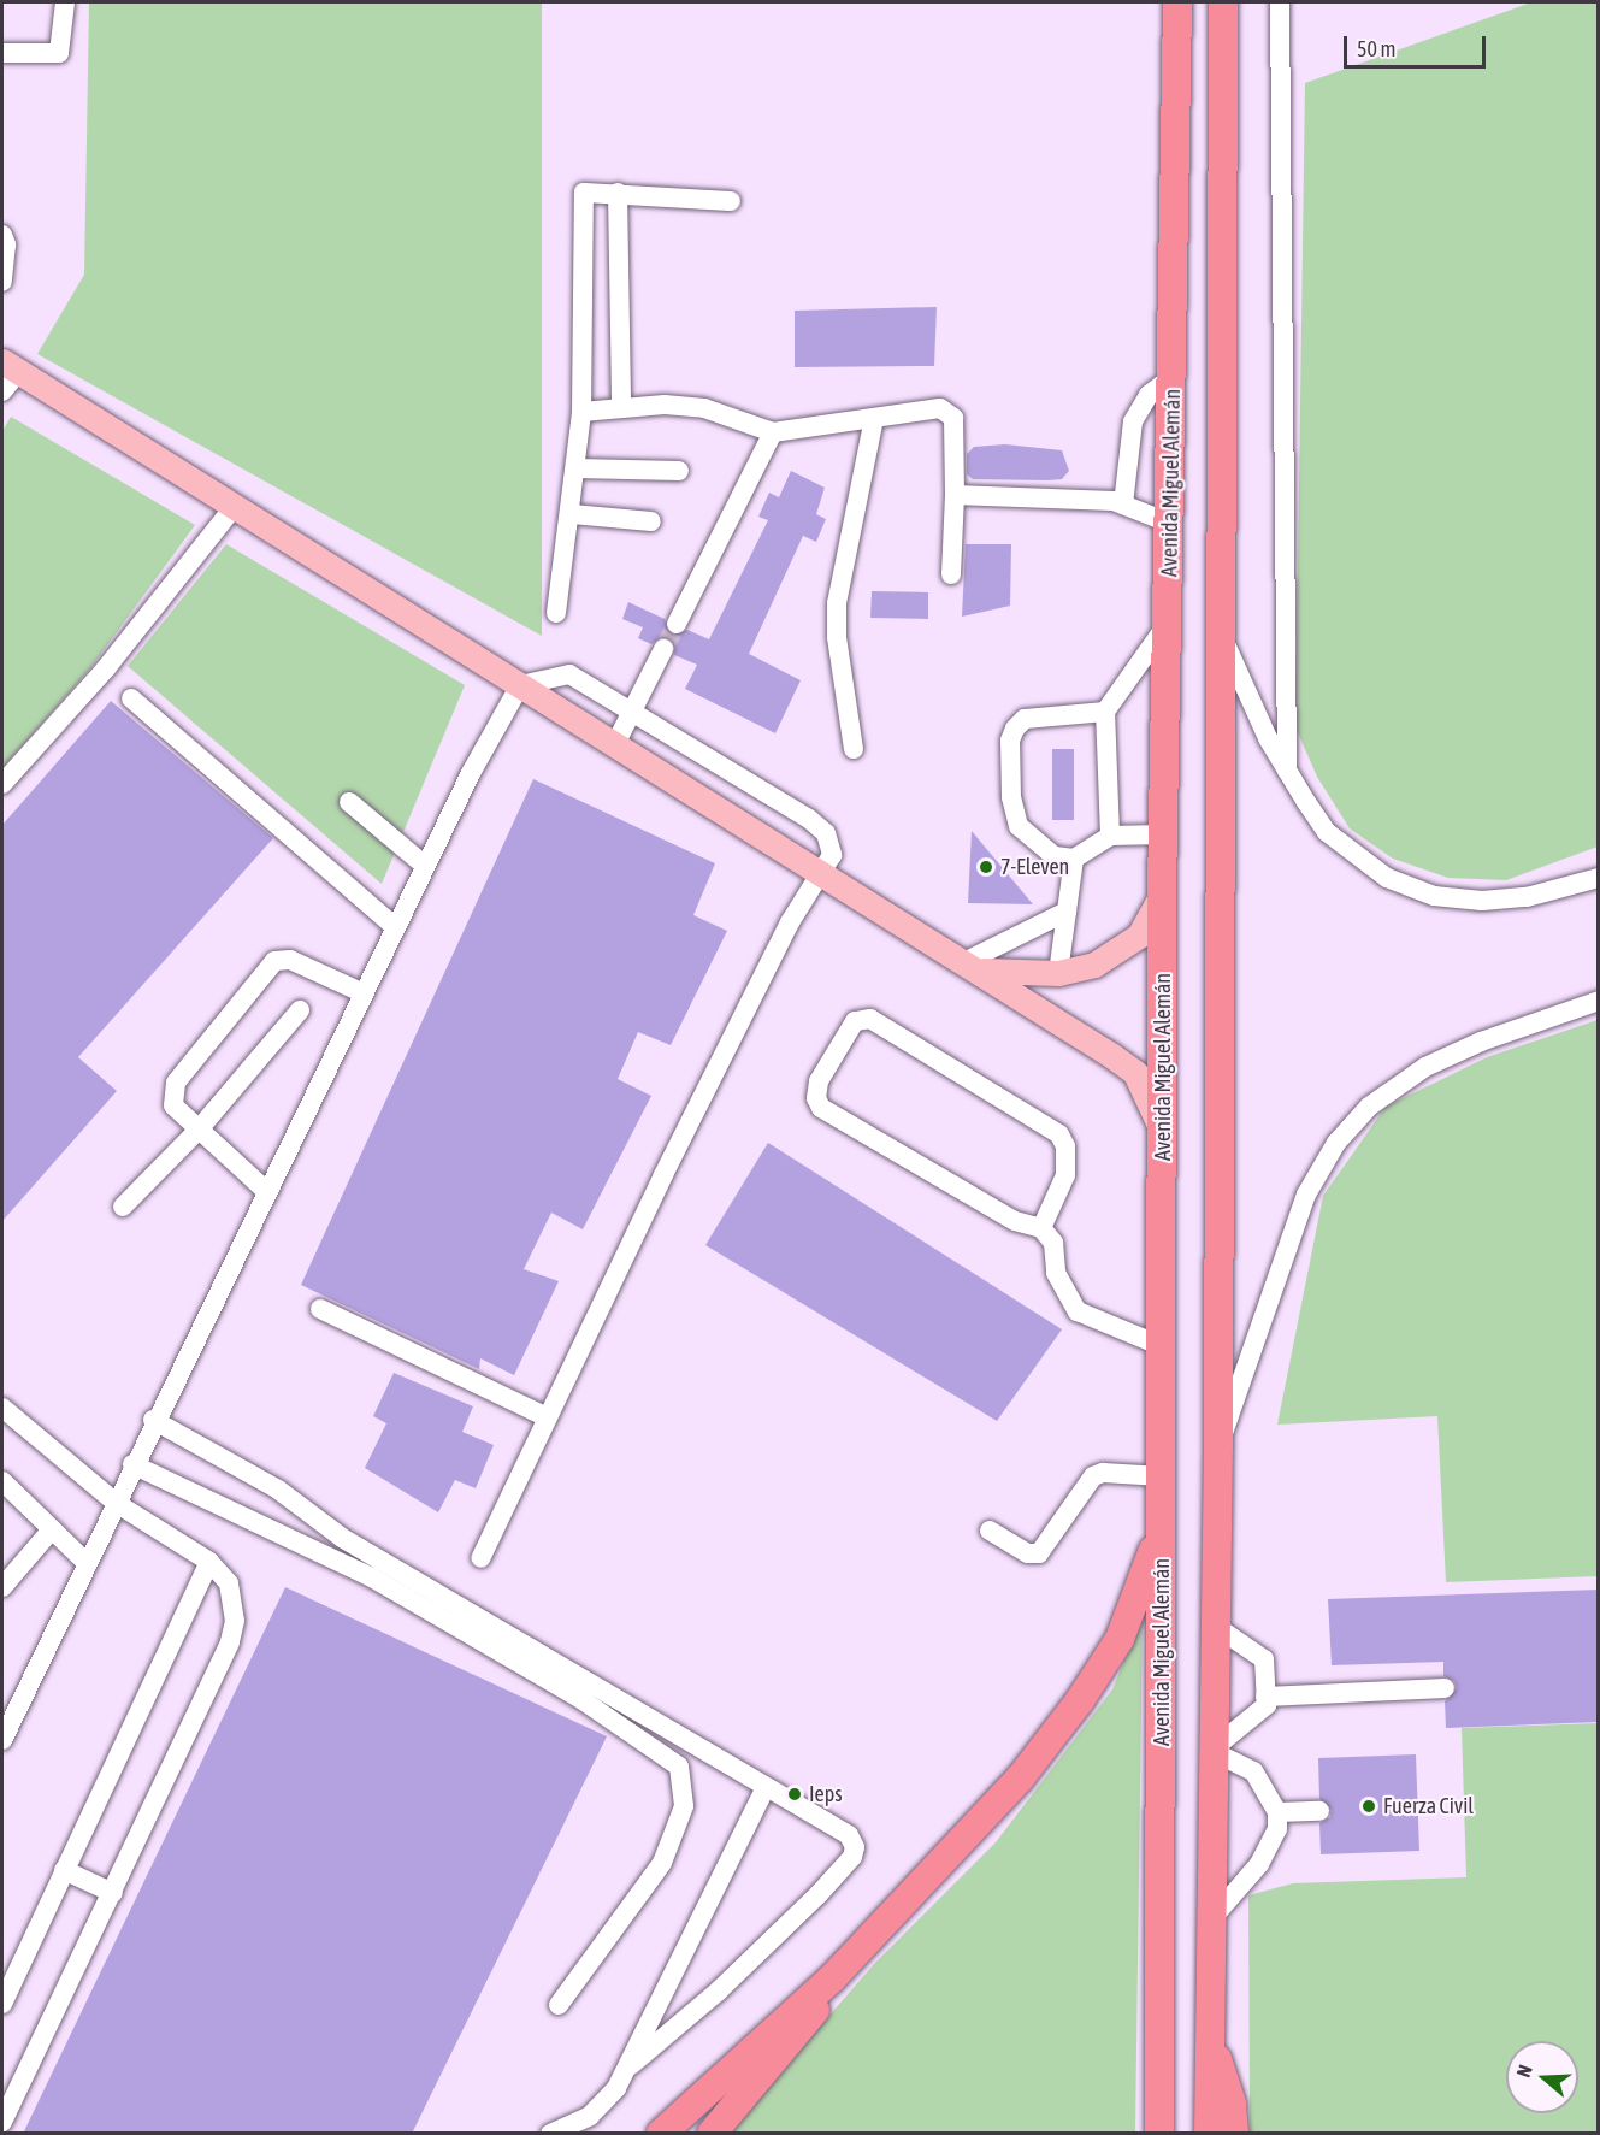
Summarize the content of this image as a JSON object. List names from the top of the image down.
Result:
{
  "streets": {
    "highway": ["Avenida Miguel Alemán"]
  },
  "places": ["7-Eleven", "Ieps", "Fuerza Civil"],
  "scale_bar": "50 m",
  "north": "left"
}
